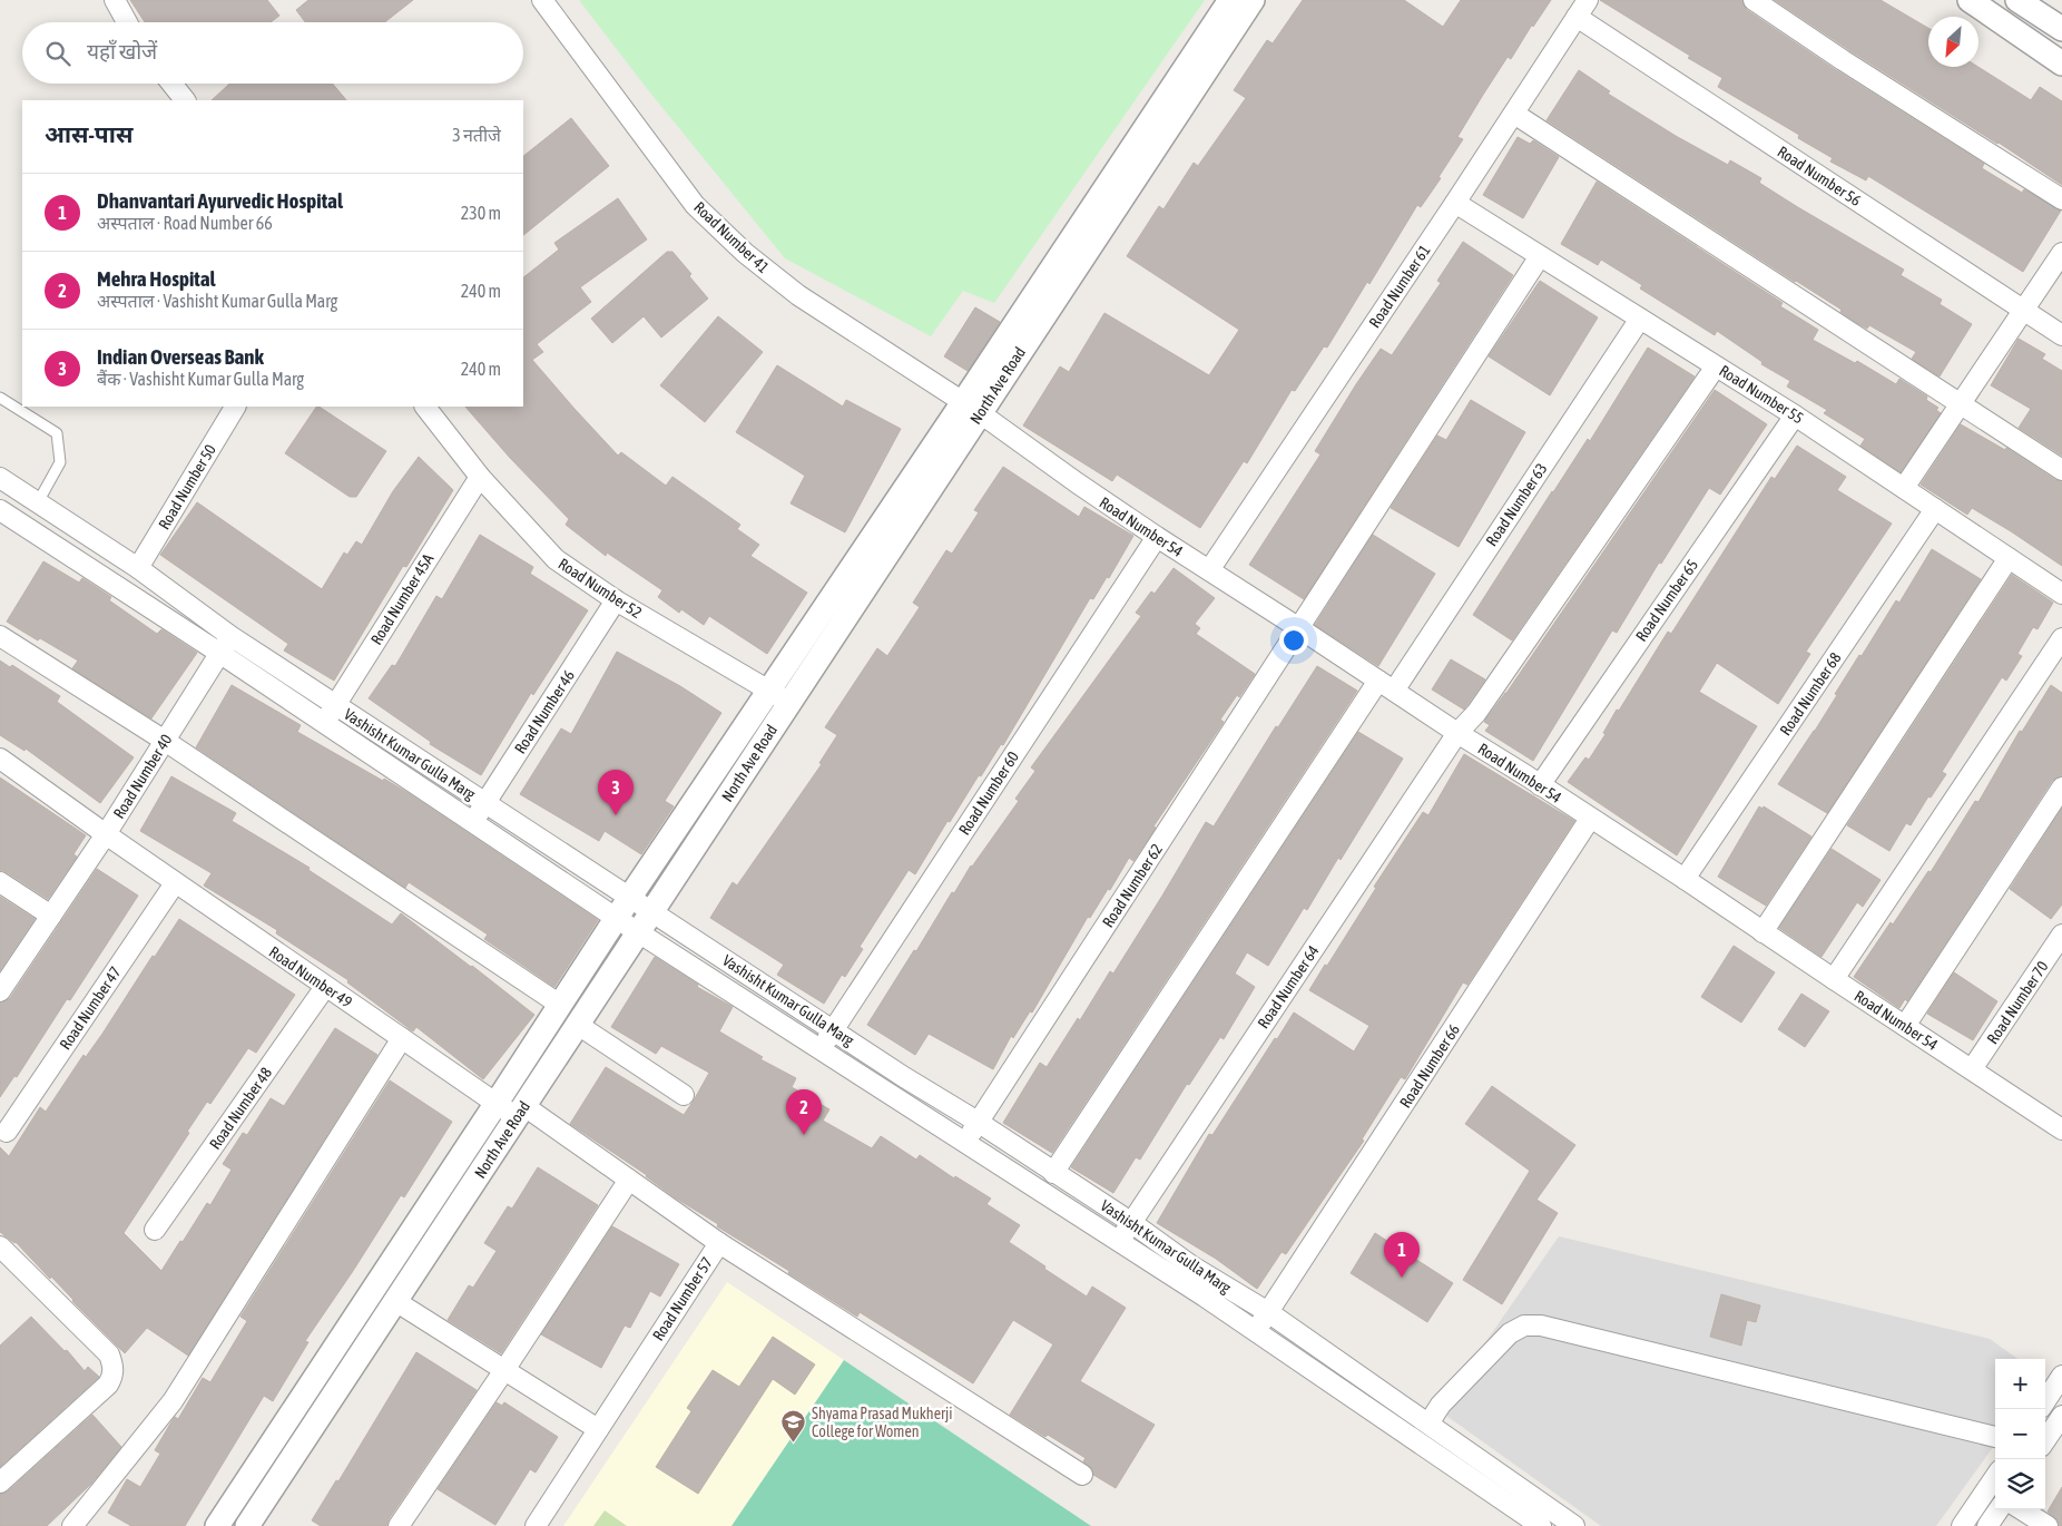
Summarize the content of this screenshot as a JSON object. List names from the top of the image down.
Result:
{
  "streets": {
    "street": [
      "Road Number 56",
      "Road Number 41",
      "Road Number 61",
      "North Ave Road",
      "Road Number 55",
      "Road Number 50",
      "Road Number 63",
      "Road Number 54",
      "Road Number 52",
      "Road Number 45A",
      "Road Number 65",
      "Road Number 68",
      "Road Number 46",
      "Vashisht Kumar Gulla Marg",
      "Road Number 40",
      "Road Number 60",
      "Road Number 62",
      "Road Number 49",
      "Road Number 64",
      "Road Number 70",
      "Road Number 47",
      "Road Number 66",
      "Road Number 48",
      "Road Number 57"
    ]
  },
  "crossings": [
    ["Road Number 56", "Road Number 61"],
    ["Road Number 41", "North Ave Road"],
    ["Road Number 41", "Road Number 54"],
    ["Road Number 61", "Road Number 55"],
    ["Road Number 61", "Road Number 54"],
    ["North Ave Road", "Road Number 54"],
    ["North Ave Road", "Road Number 52"],
    ["North Ave Road", "Vashisht Kumar Gulla Marg"],
    ["North Ave Road", "Road Number 49"],
    ["North Ave Road", "Road Number 57"],
    ["Road Number 55", "Road Number 63"],
    ["Road Number 55", "Road Number 65"],
    ["Road Number 55", "Road Number 68"],
    ["Road Number 55", "Road Number 62"],
    ["Road Number 55", "Road Number 64"],
    ["Road Number 50", "Vashisht Kumar Gulla Marg"],
    ["Road Number 63", "Road Number 54"],
    ["Road Number 63", "Vashisht Kumar Gulla Marg"],
    ["Road Number 54", "Road Number 65"],
    ["Road Number 54", "Road Number 68"],
    ["Road Number 54", "Road Number 60"],
    ["Road Number 54", "Road Number 62"],
    ["Road Number 54", "Road Number 64"],
    ["Road Number 54", "Road Number 70"],
    ["Road Number 54", "Road Number 66"],
    ["Road Number 52", "Road Number 45A"],
    ["Road Number 52", "Road Number 46"],
    ["Road Number 45A", "Vashisht Kumar Gulla Marg"],
    ["Road Number 46", "Vashisht Kumar Gulla Marg"],
    ["Vashisht Kumar Gulla Marg", "Road Number 40"],
    ["Vashisht Kumar Gulla Marg", "Road Number 60"],
    ["Vashisht Kumar Gulla Marg", "Road Number 62"],
    ["Vashisht Kumar Gulla Marg", "Road Number 64"],
    ["Vashisht Kumar Gulla Marg", "Road Number 66"],
    ["Road Number 40", "Road Number 49"],
    ["Road Number 49", "Road Number 47"],
    ["Road Number 49", "Road Number 48"],
    ["Road Number 49", "Road Number 57"]
  ],
  "places": {
    "school or university": ["Shyama Prasad Mukherji College for Women"]
  },
  "north": "bottom left",
  "page": {
    "search": "यहाँ खोजें",
    "heading": ["आस-पास", "3 नतीजे"],
    "list": [
      {
        "mark": "1",
        "name": "Dhanvantari Ayurvedic Hospital",
        "note": "अस्पताल · Road Number 66",
        "value": "230 m"
      },
      {
        "mark": "2",
        "name": "Mehra Hospital",
        "note": "अस्पताल · Vashisht Kumar Gulla Marg",
        "value": "240 m"
      },
      {
        "mark": "3",
        "name": "Indian Overseas Bank",
        "note": "बैंक · Vashisht Kumar Gulla Marg",
        "value": "240 m"
      }
    ],
    "pins": ["3", "2", "1"],
    "map_buttons": ["+", "−"]
  }
}
